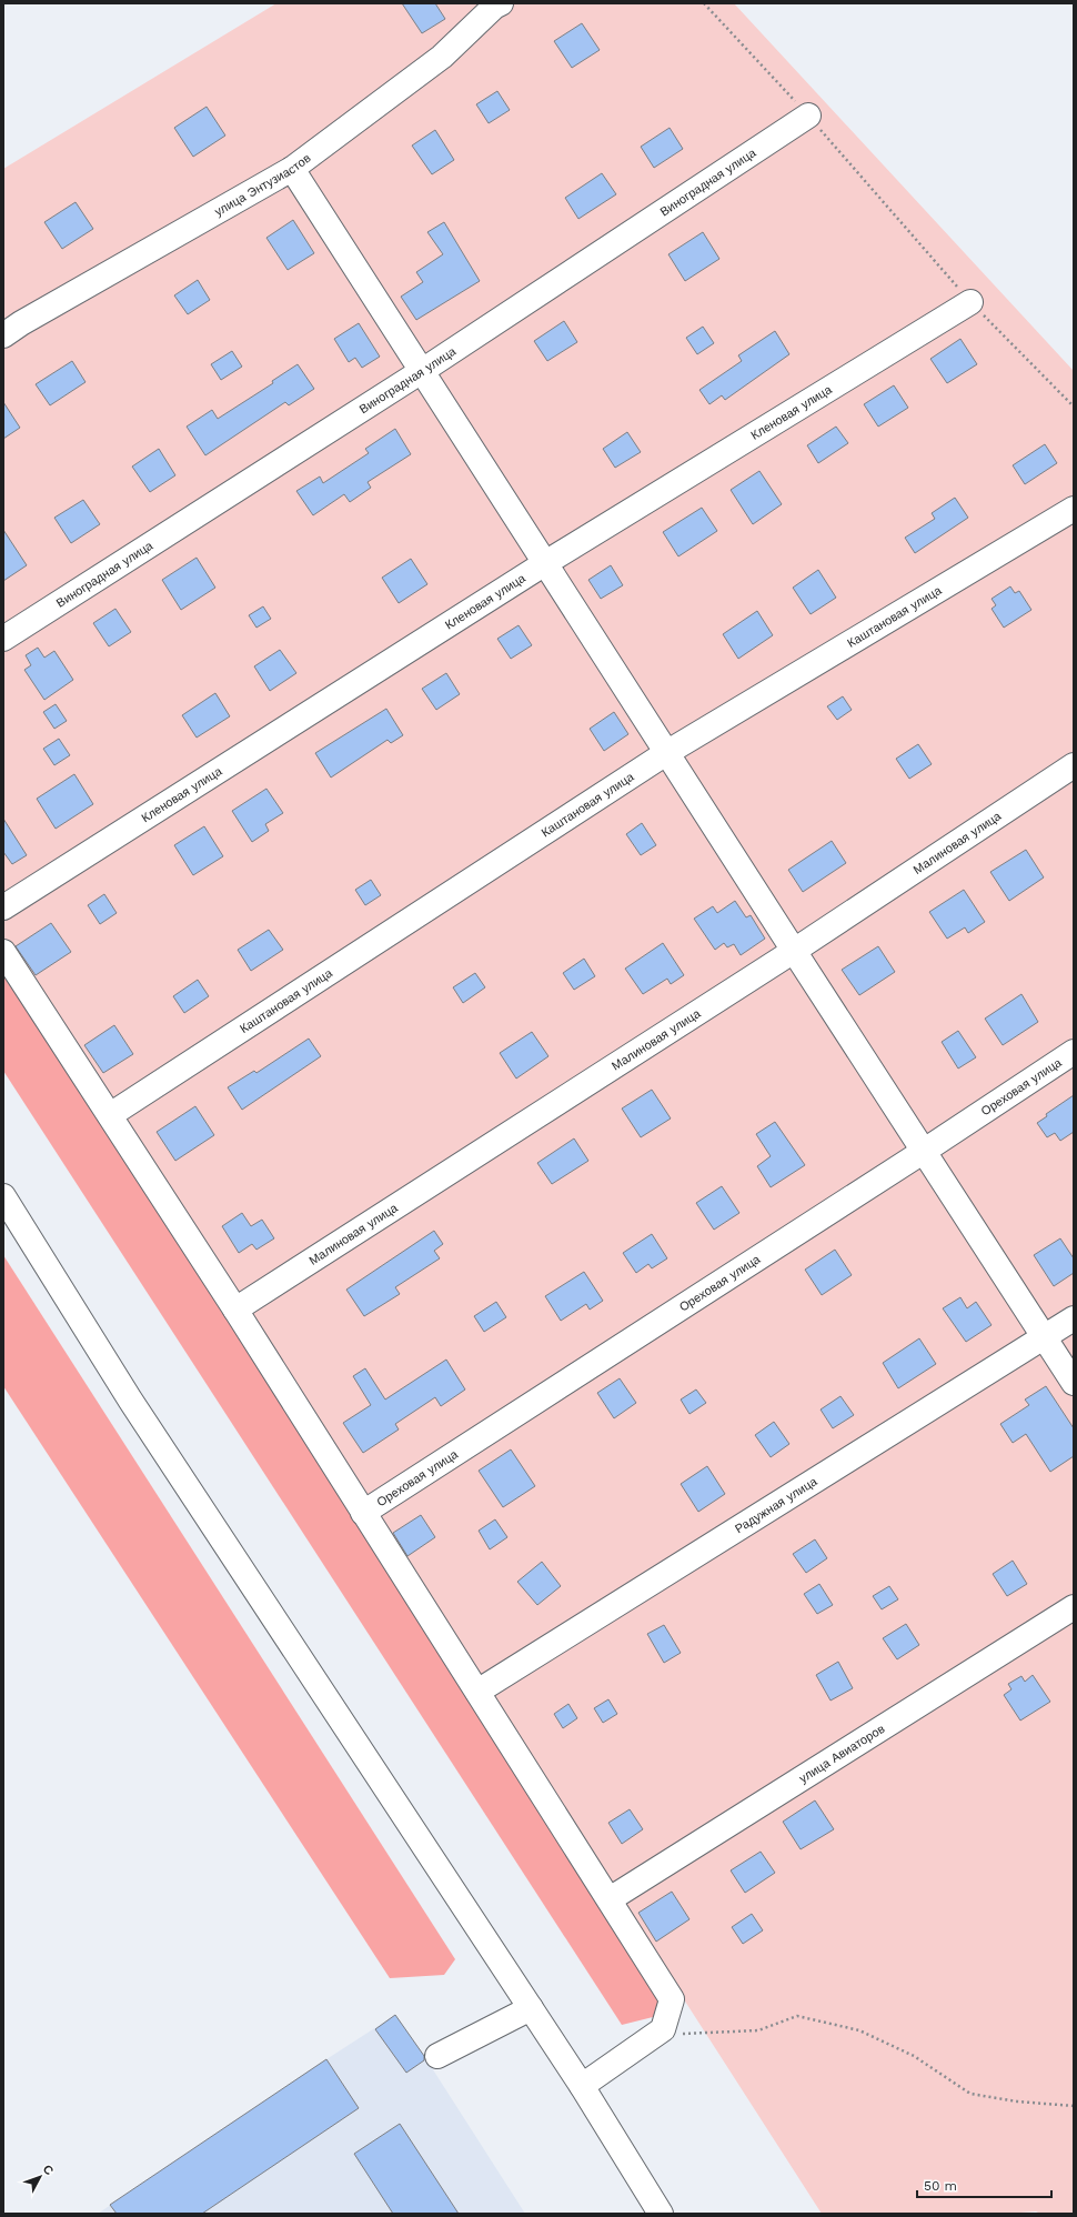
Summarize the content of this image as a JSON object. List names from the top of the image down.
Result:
{
  "streets": {
    "street": [
      "Виноградная улица",
      "улица Энтузиастов",
      "Кленовая улица",
      "Каштановая улица",
      "Малиновая улица",
      "Ореховая улица",
      "Радужная улица",
      "улица Авиаторов"
    ]
  },
  "scale_bar": "50 m",
  "north": "top right"
}
